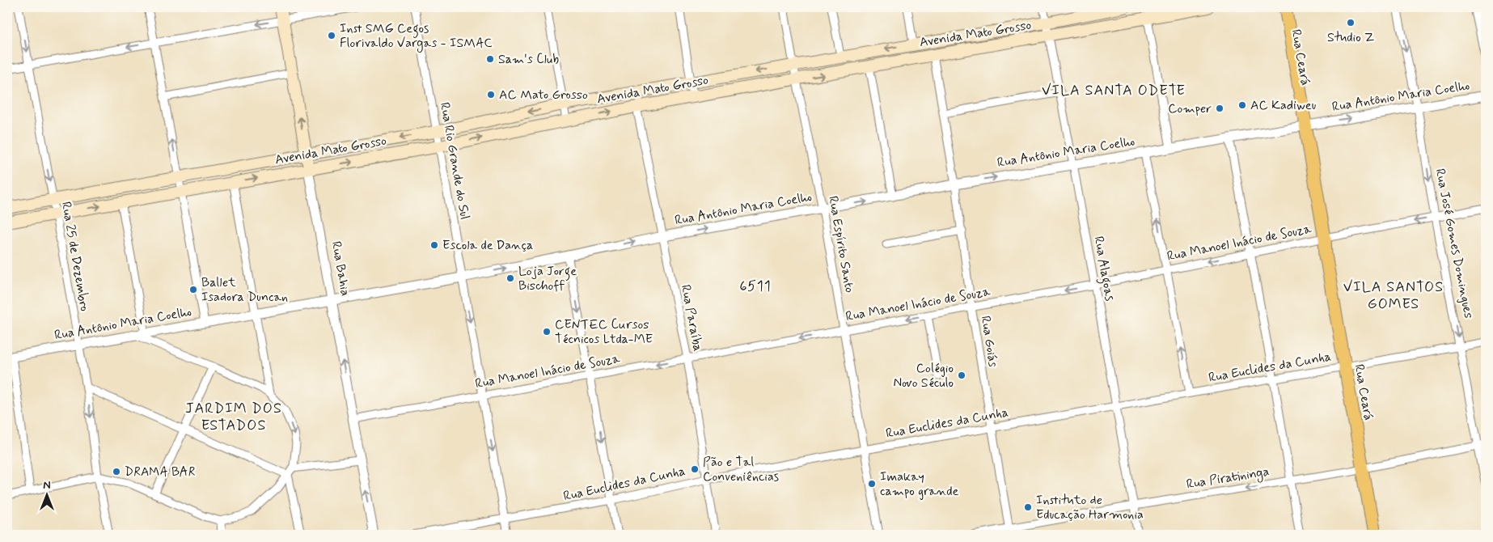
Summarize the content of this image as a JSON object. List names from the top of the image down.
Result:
{
  "streets": {
    "main road": ["Avenida Mato Grosso", "Rua Ceará", "Rua Bahia"],
    "street": [
      "Rua Antônio Maria Coelho",
      "Rua Rio Grande do Sul",
      "Rua Manoel Inácio de Souza",
      "Rua José Gomes Domingues",
      "Rua Espírito Santo",
      "Rua 25 de Dezembro",
      "Rua Alagoas",
      "Rua Paraíba",
      "Rua Goiás",
      "Rua Euclides da Cunha",
      "Rua Piratininga"
    ]
  },
  "crossings": [
    ["Avenida Mato Grosso", "Rua Rio Grande do Sul"],
    ["Avenida Mato Grosso", "Rua Espírito Santo"],
    ["Avenida Mato Grosso", "Rua 25 de Dezembro"],
    ["Avenida Mato Grosso", "Rua Bahia"],
    ["Avenida Mato Grosso", "Rua Alagoas"],
    ["Avenida Mato Grosso", "Rua Paraíba"],
    ["Avenida Mato Grosso", "Rua Goiás"],
    ["Rua Ceará", "Rua Antônio Maria Coelho"],
    ["Rua Ceará", "Rua Manoel Inácio de Souza"],
    ["Rua Ceará", "Rua Euclides da Cunha"],
    ["Rua Ceará", "Rua Piratininga"],
    ["Rua Antônio Maria Coelho", "Rua Rio Grande do Sul"],
    ["Rua Antônio Maria Coelho", "Rua José Gomes Domingues"],
    ["Rua Antônio Maria Coelho", "Rua Espírito Santo"],
    ["Rua Antônio Maria Coelho", "Rua 25 de Dezembro"],
    ["Rua Antônio Maria Coelho", "Rua Bahia"],
    ["Rua Antônio Maria Coelho", "Rua Alagoas"],
    ["Rua Antônio Maria Coelho", "Rua Paraíba"],
    ["Rua Antônio Maria Coelho", "Rua Goiás"],
    ["Rua Rio Grande do Sul", "Rua Manoel Inácio de Souza"],
    ["Rua Rio Grande do Sul", "Rua Euclides da Cunha"],
    ["Rua Manoel Inácio de Souza", "Rua José Gomes Domingues"],
    ["Rua Manoel Inácio de Souza", "Rua Espírito Santo"],
    ["Rua Manoel Inácio de Souza", "Rua Bahia"],
    ["Rua Manoel Inácio de Souza", "Rua Alagoas"],
    ["Rua Manoel Inácio de Souza", "Rua Paraíba"],
    ["Rua Manoel Inácio de Souza", "Rua Goiás"],
    ["Rua José Gomes Domingues", "Rua Euclides da Cunha"],
    ["Rua José Gomes Domingues", "Rua Piratininga"],
    ["Rua Espírito Santo", "Rua Euclides da Cunha"],
    ["Rua Alagoas", "Rua Euclides da Cunha"],
    ["Rua Alagoas", "Rua Piratininga"],
    ["Rua Paraíba", "Rua Euclides da Cunha"],
    ["Rua Goiás", "Rua Euclides da Cunha"],
    ["Rua Goiás", "Rua Piratininga"]
  ],
  "one_way": [
    "Rua Antônio Maria Coelho",
    "Rua Rio Grande do Sul",
    "Rua Manoel Inácio de Souza",
    "Rua José Gomes Domingues",
    "Rua 25 de Dezembro",
    "Rua Bahia"
  ],
  "districts": [
    "VILA SANTA ODETE",
    "6511",
    "VILA SANTOS GOMES",
    "JARDIM DOS ESTADOS"
  ],
  "places": [
    "Studio Z",
    "Inst SMG Cegos Florivaldo Vargas - ISMAC",
    "Sam's Club",
    "AC Mato Grosso",
    "AC Kadiweu",
    "Comper",
    "Escola de Dança",
    "Loja Jorge Bischoff",
    "Ballet Isadora Duncan",
    "CENTEC Cursos Técnicos Ltda-ME",
    "Colégio Novo Século",
    "Pão e Tal Conveniências",
    "DRAMA BAR",
    "Imakay campo grande",
    "Instituto de Educação Harmonia"
  ],
  "north": "top"
}
